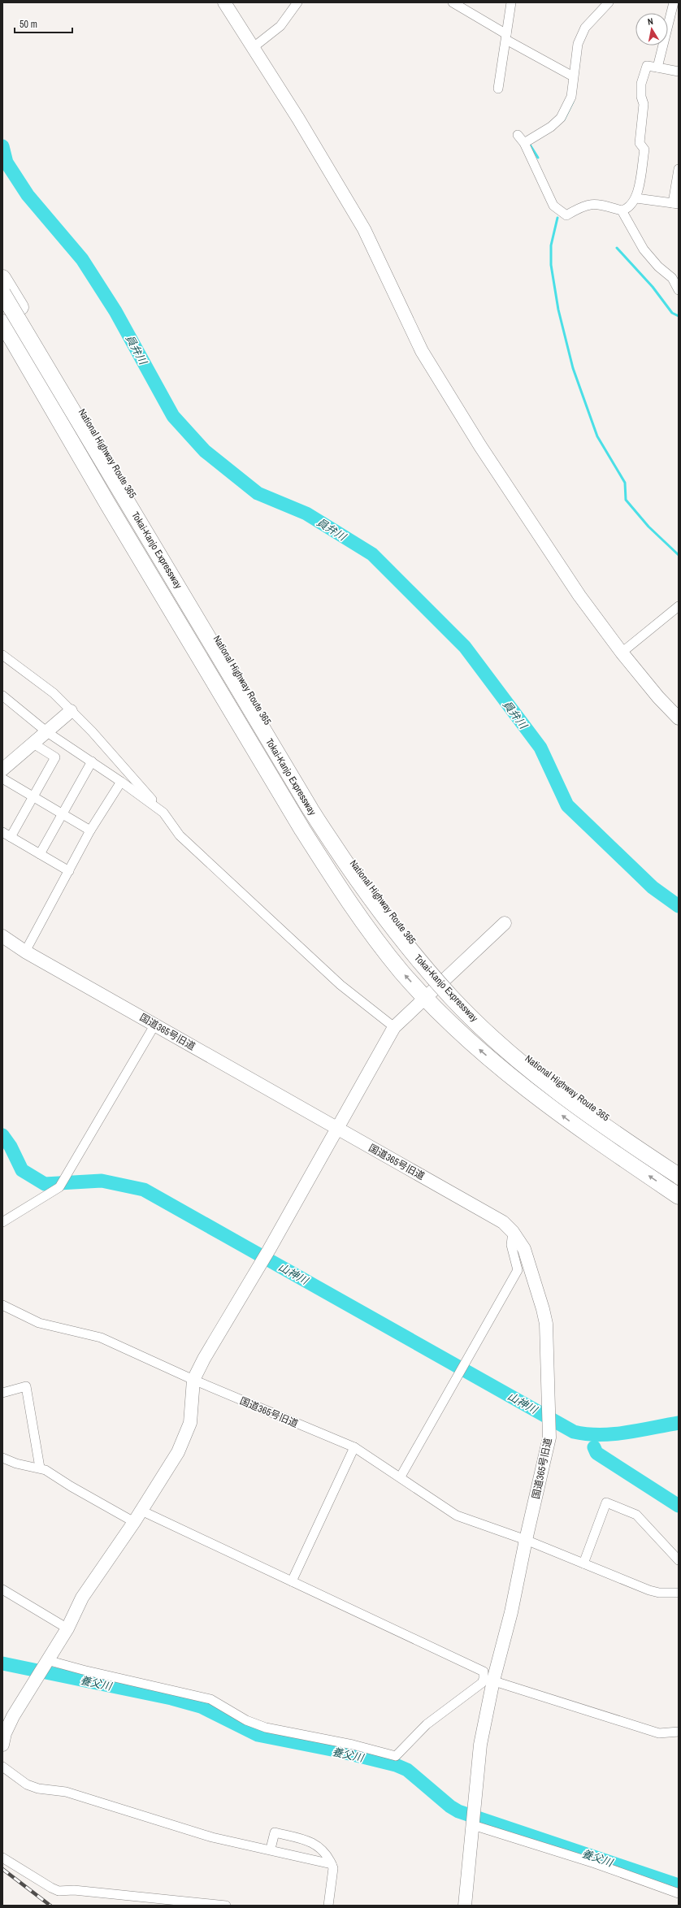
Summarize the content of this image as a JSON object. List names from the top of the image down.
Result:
{
  "streets": {
    "highway": ["National Highway Route 365", "Tokai-Kanjo Expressway"],
    "street": ["国道365号旧道"]
  },
  "water": ["員弁川", "山神川", "養父川"],
  "scale_bar": "50 m",
  "north": "top"
}
